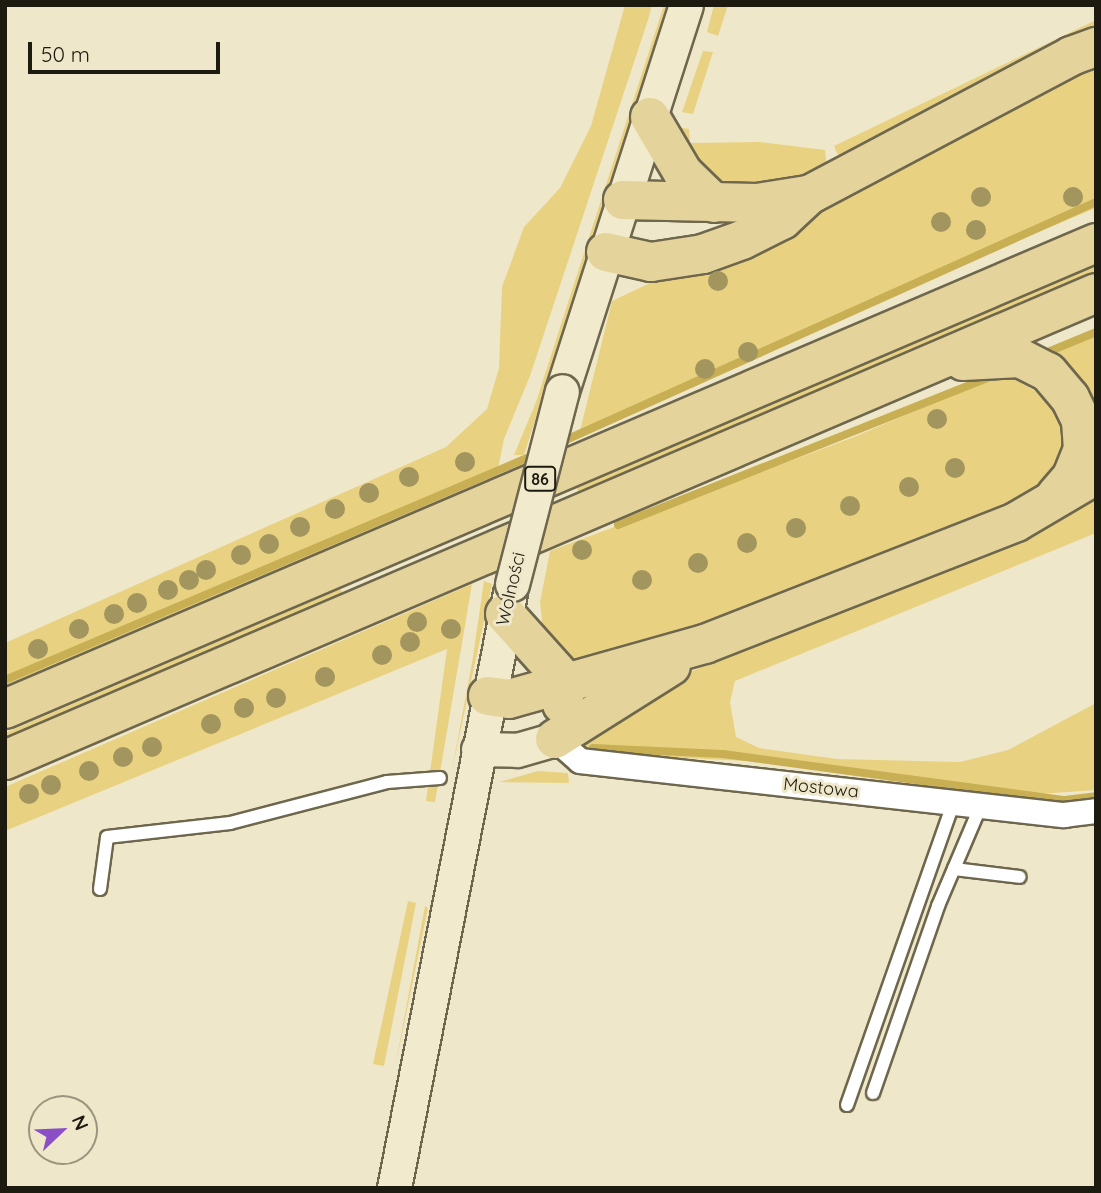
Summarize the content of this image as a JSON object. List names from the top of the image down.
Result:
{
  "streets": {
    "main road": ["86"],
    "street": ["Wolności", "Mostowa"]
  },
  "scale_bar": "50 m",
  "north": "top right"
}
